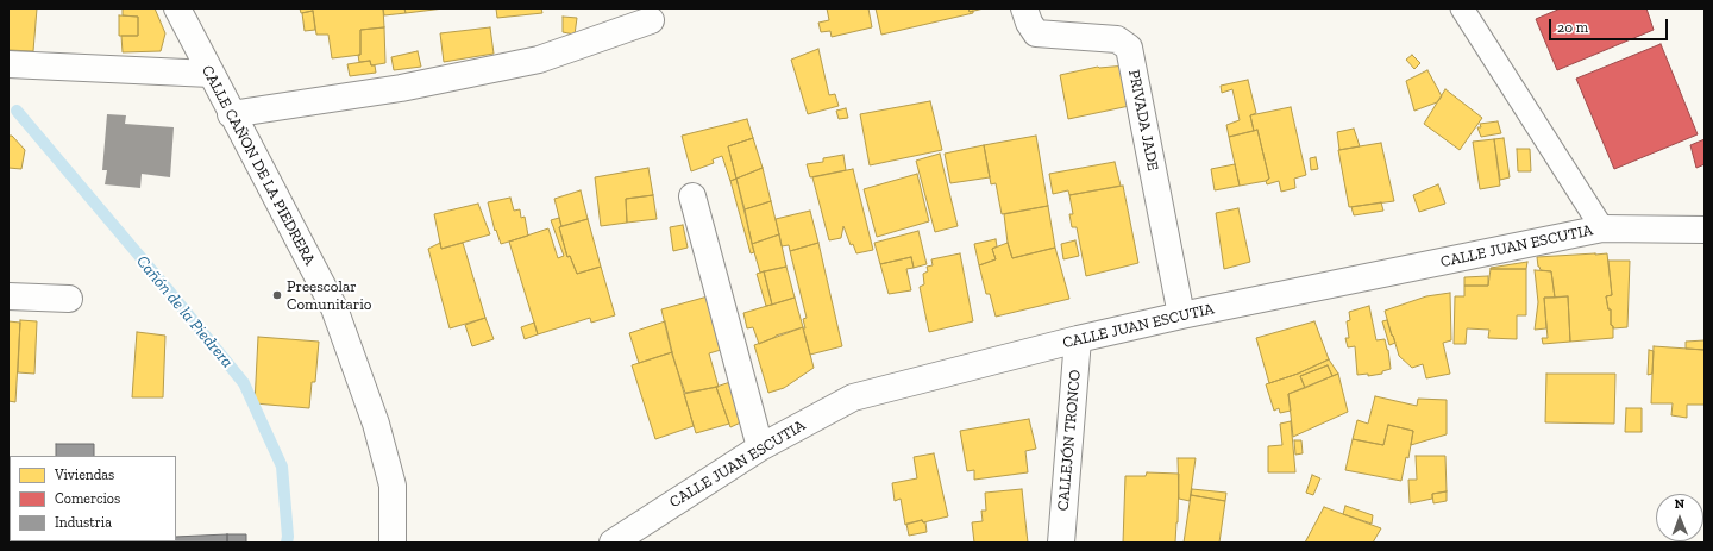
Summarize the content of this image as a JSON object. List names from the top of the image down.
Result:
{
  "streets": {
    "street": [
      "PRIVADA JADE",
      "CALLE CAÑON DE LA PIEDRERA",
      "CALLE JUAN ESCUTIA",
      "CALLEJÓN TRONCO"
    ]
  },
  "crossings": [
    ["PRIVADA JADE", "CALLE JUAN ESCUTIA"],
    ["CALLE JUAN ESCUTIA", "CALLEJÓN TRONCO"]
  ],
  "water": ["Cañón de la Piedrera"],
  "places": ["Preescolar Comunitario"],
  "legend": ["Viviendas", "Comercios", "Industria"],
  "scale_bar": "20 m",
  "north": "top"
}
